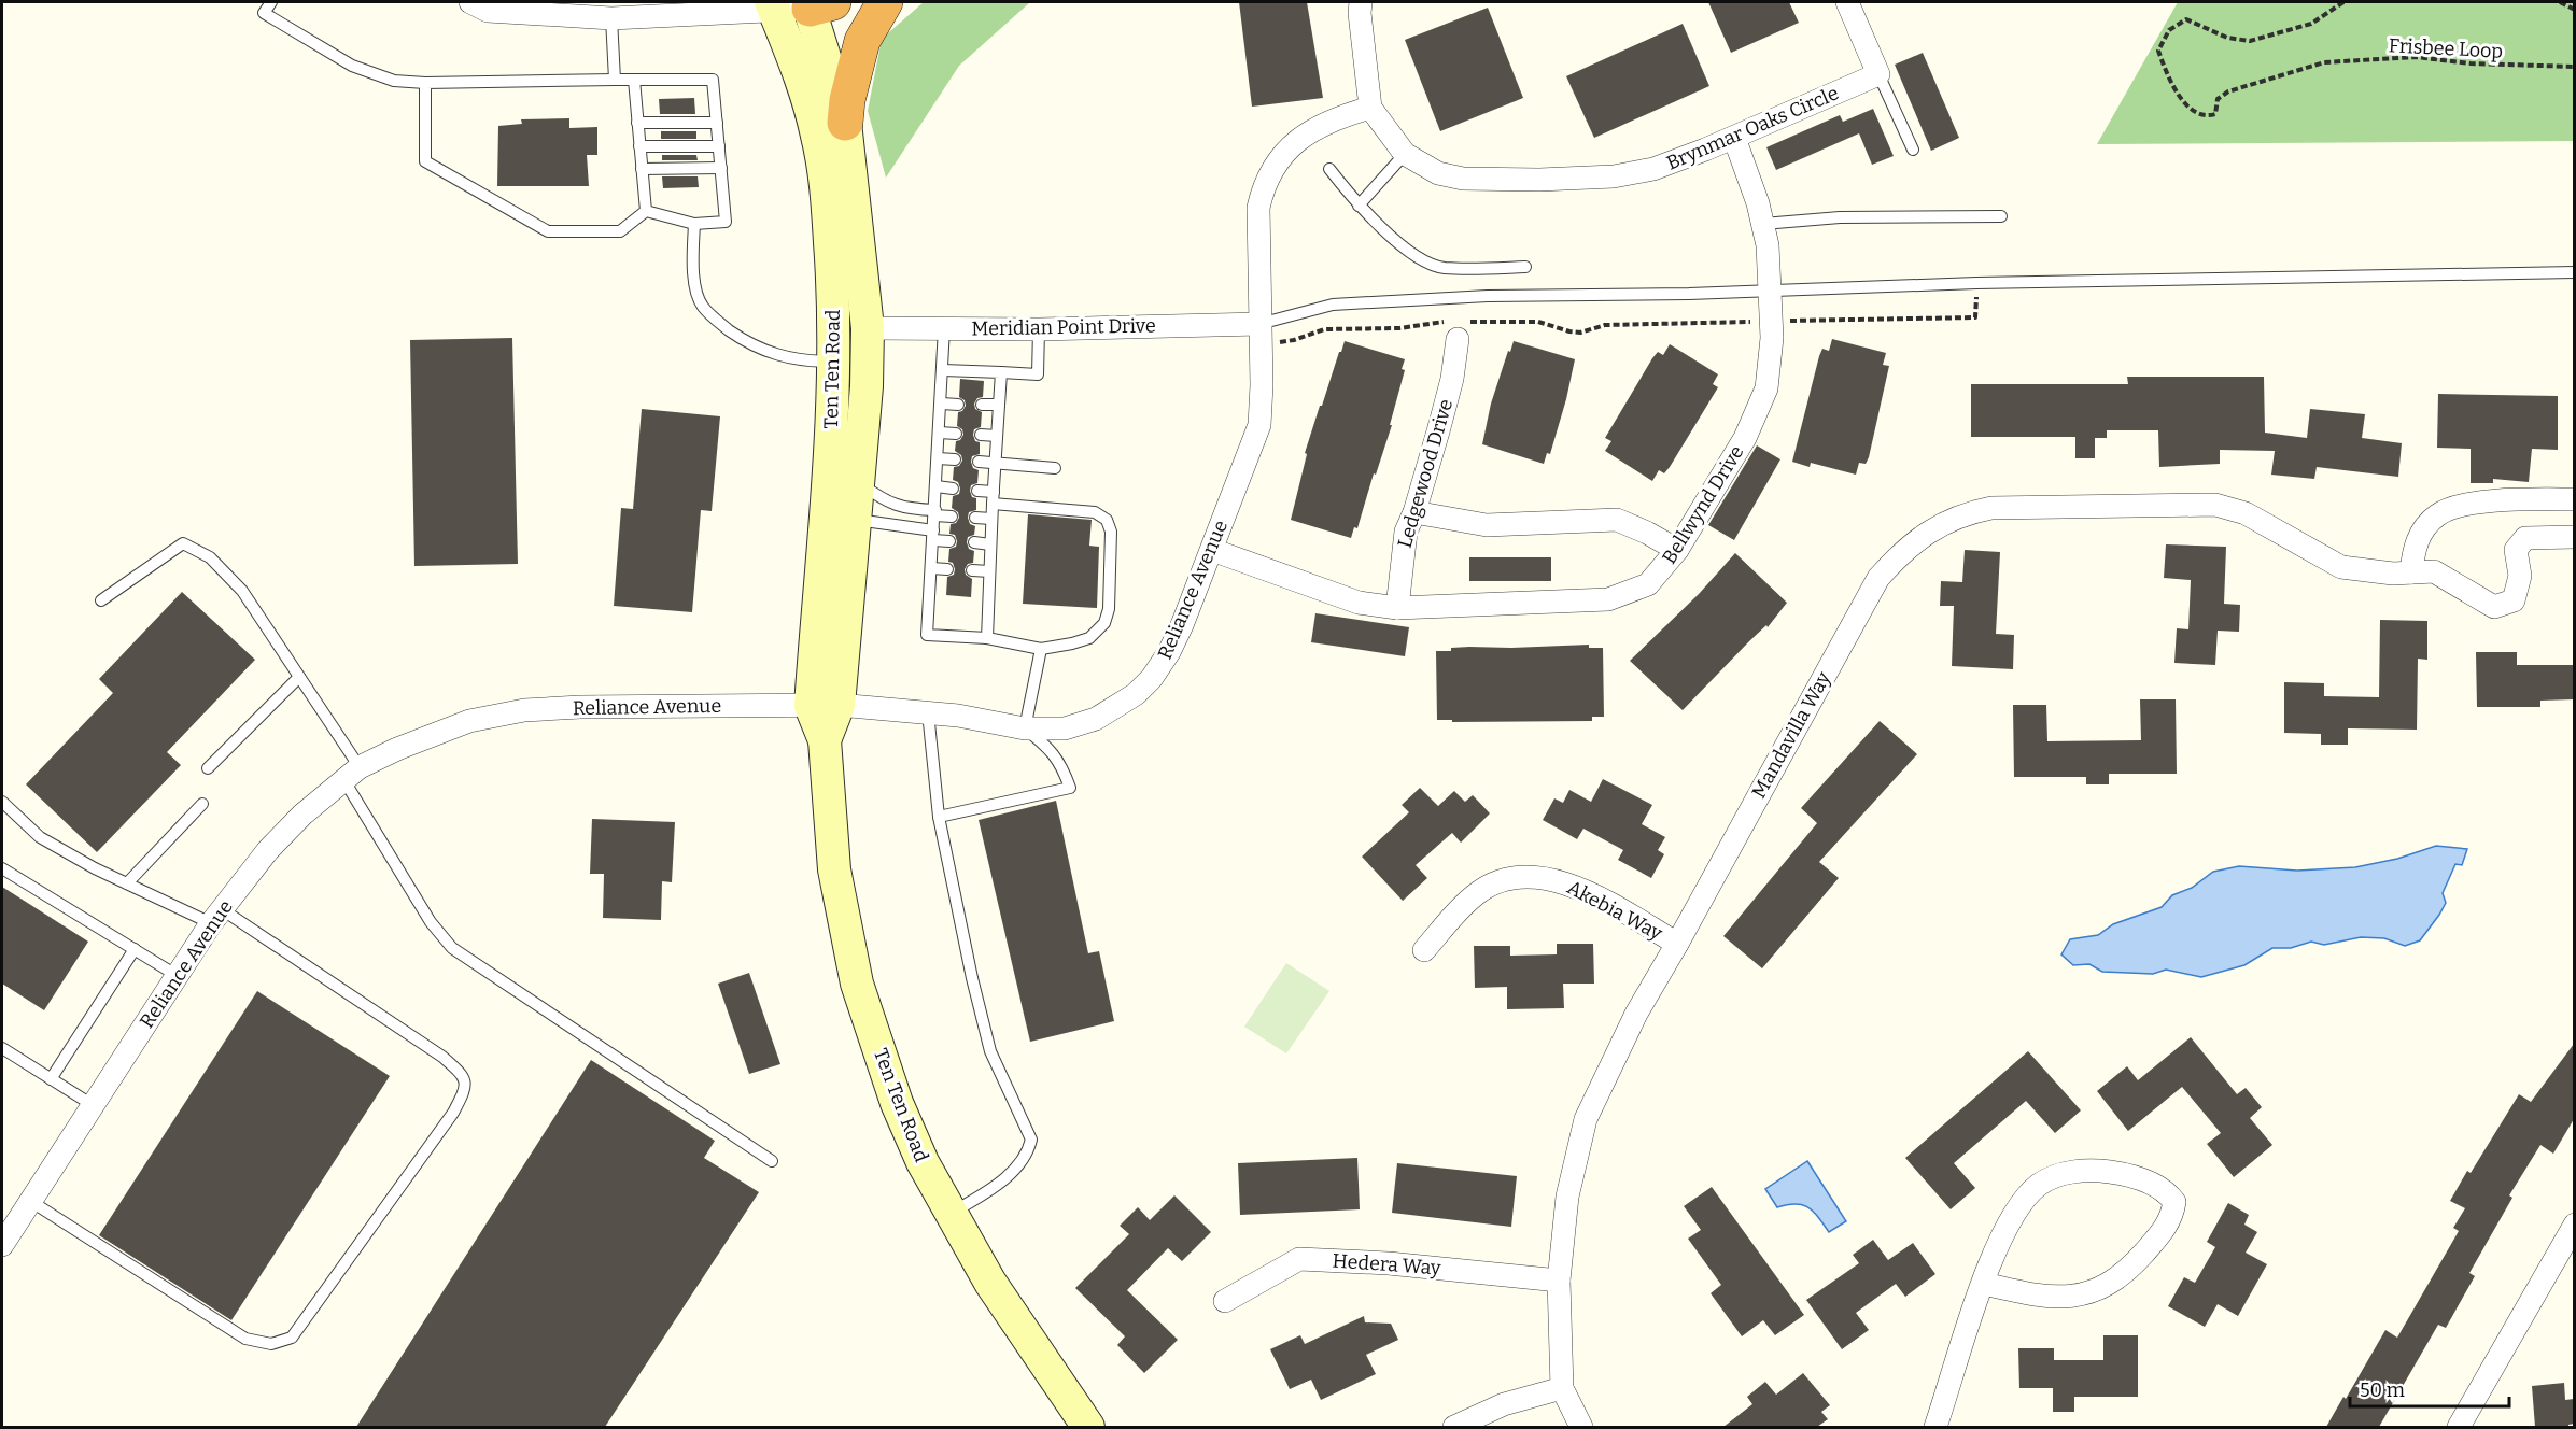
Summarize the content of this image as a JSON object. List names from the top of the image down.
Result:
{
  "streets": {
    "main road": ["Ten Ten Road"],
    "street": [
      "Brynmar Oaks Circle",
      "Meridian Point Drive",
      "Ledgewood Drive",
      "Bellwynd Drive",
      "Reliance Avenue",
      "Mandavilla Way",
      "Akebia Way",
      "Hedera Way"
    ],
    "path": ["Frisbee Loop"]
  },
  "crossings": [
    ["Brynmar Oaks Circle", "Bellwynd Drive"],
    ["Brynmar Oaks Circle", "Reliance Avenue"],
    ["Meridian Point Drive", "Ten Ten Road"],
    ["Meridian Point Drive", "Reliance Avenue"],
    ["Ten Ten Road", "Reliance Avenue"],
    ["Ledgewood Drive", "Bellwynd Drive"],
    ["Bellwynd Drive", "Reliance Avenue"],
    ["Mandavilla Way", "Akebia Way"],
    ["Mandavilla Way", "Hedera Way"]
  ],
  "scale_bar": "50 m"
}
